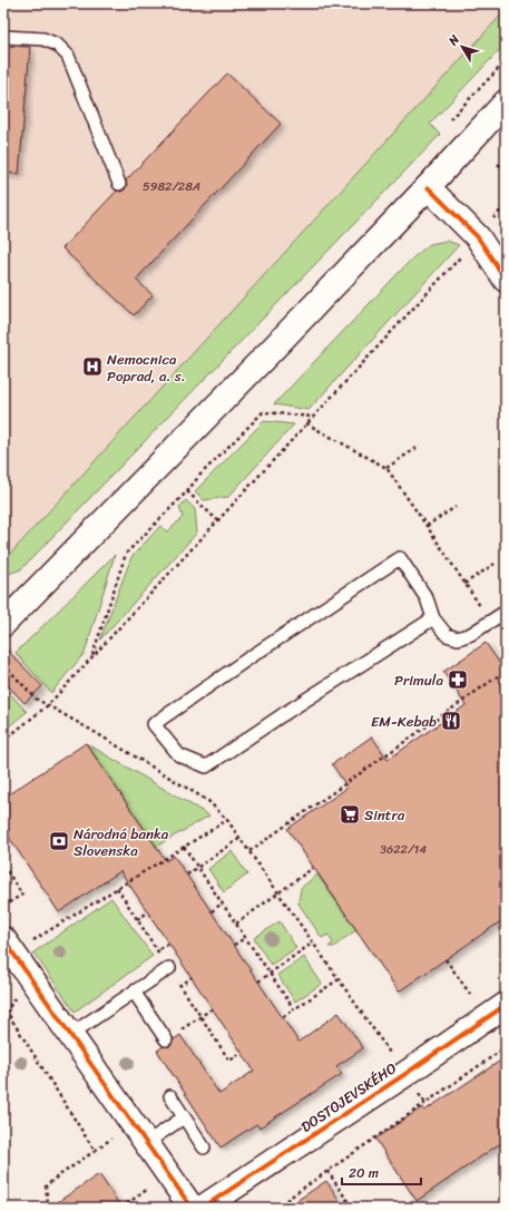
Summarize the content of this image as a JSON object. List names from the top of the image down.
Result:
{
  "streets": {
    "street": ["DOSTOJEVSKÉHO"]
  },
  "places": {
    "hospital": ["Nemocnica Poprad, a. s."],
    "pharmacy": ["Primula"],
    "restaurant": ["EM-Kebab"],
    "supermarket": ["Sintra"],
    "bank": ["Národná banka Slovenska"]
  },
  "house_numbers": ["5982/28A", "3622/14"],
  "scale_bar": "20 m",
  "north": "top left"
}
